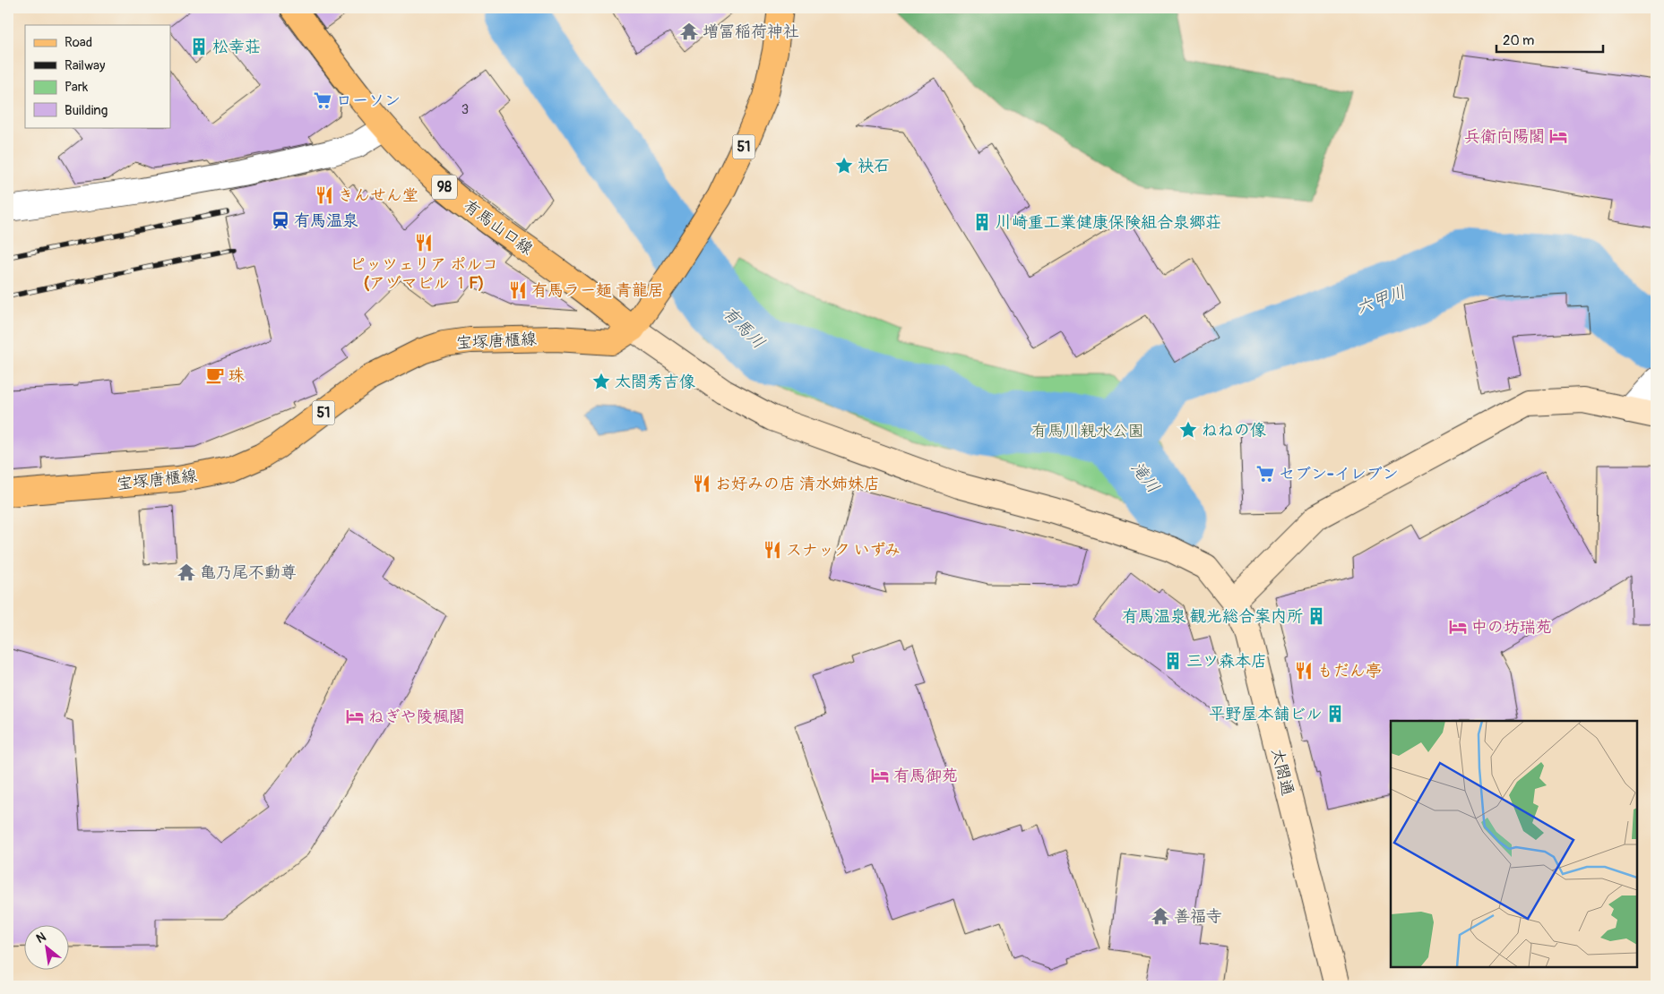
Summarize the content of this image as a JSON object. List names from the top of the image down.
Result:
{
  "streets": {
    "main road": [
      "51",
      "98",
      "有馬山口線",
      "宝塚唐櫃線"
    ],
    "street": ["太閤通"]
  },
  "crossings": [
    ["有馬山口線", "宝塚唐櫃線"],
    ["有馬山口線", "太閤通"],
    ["宝塚唐櫃線", "太閤通"]
  ],
  "water": ["六甲川", "有馬川", "滝川"],
  "parks": ["有馬川親水公園"],
  "places": {
    "temple": ["増冨稲荷神社", "亀乃尾不動尊", "善福寺"],
    "building": [
      "松幸荘",
      "川崎重工業健康保険組合泉郷荘",
      "有馬温泉 観光総合案内所",
      "三ツ森本店",
      "平野屋本舗ビル"
    ],
    "supermarket": ["ローソン", "セブン-イレブン"],
    "hotel": [
      "兵衛向陽閣",
      "中の坊瑞苑",
      "ねぎや陵楓閣",
      "有馬御苑"
    ],
    "place": ["袂石", "太閤秀吉像", "ねねの像"],
    "restaurant": [
      "きんせん堂",
      "ピッツェリア ポルコ (アヅマビル １F)",
      "有馬ラー麺 青龍居",
      "お好みの店 清水姉妹店",
      "スナック いずみ",
      "もだん亭"
    ],
    "station": ["有馬温泉"],
    "cafe": ["珠"]
  },
  "house_numbers": ["3"],
  "legend": [
    "Road",
    "Railway",
    "Park",
    "Building"
  ],
  "scale_bar": "20 m",
  "north": "top left"
}
